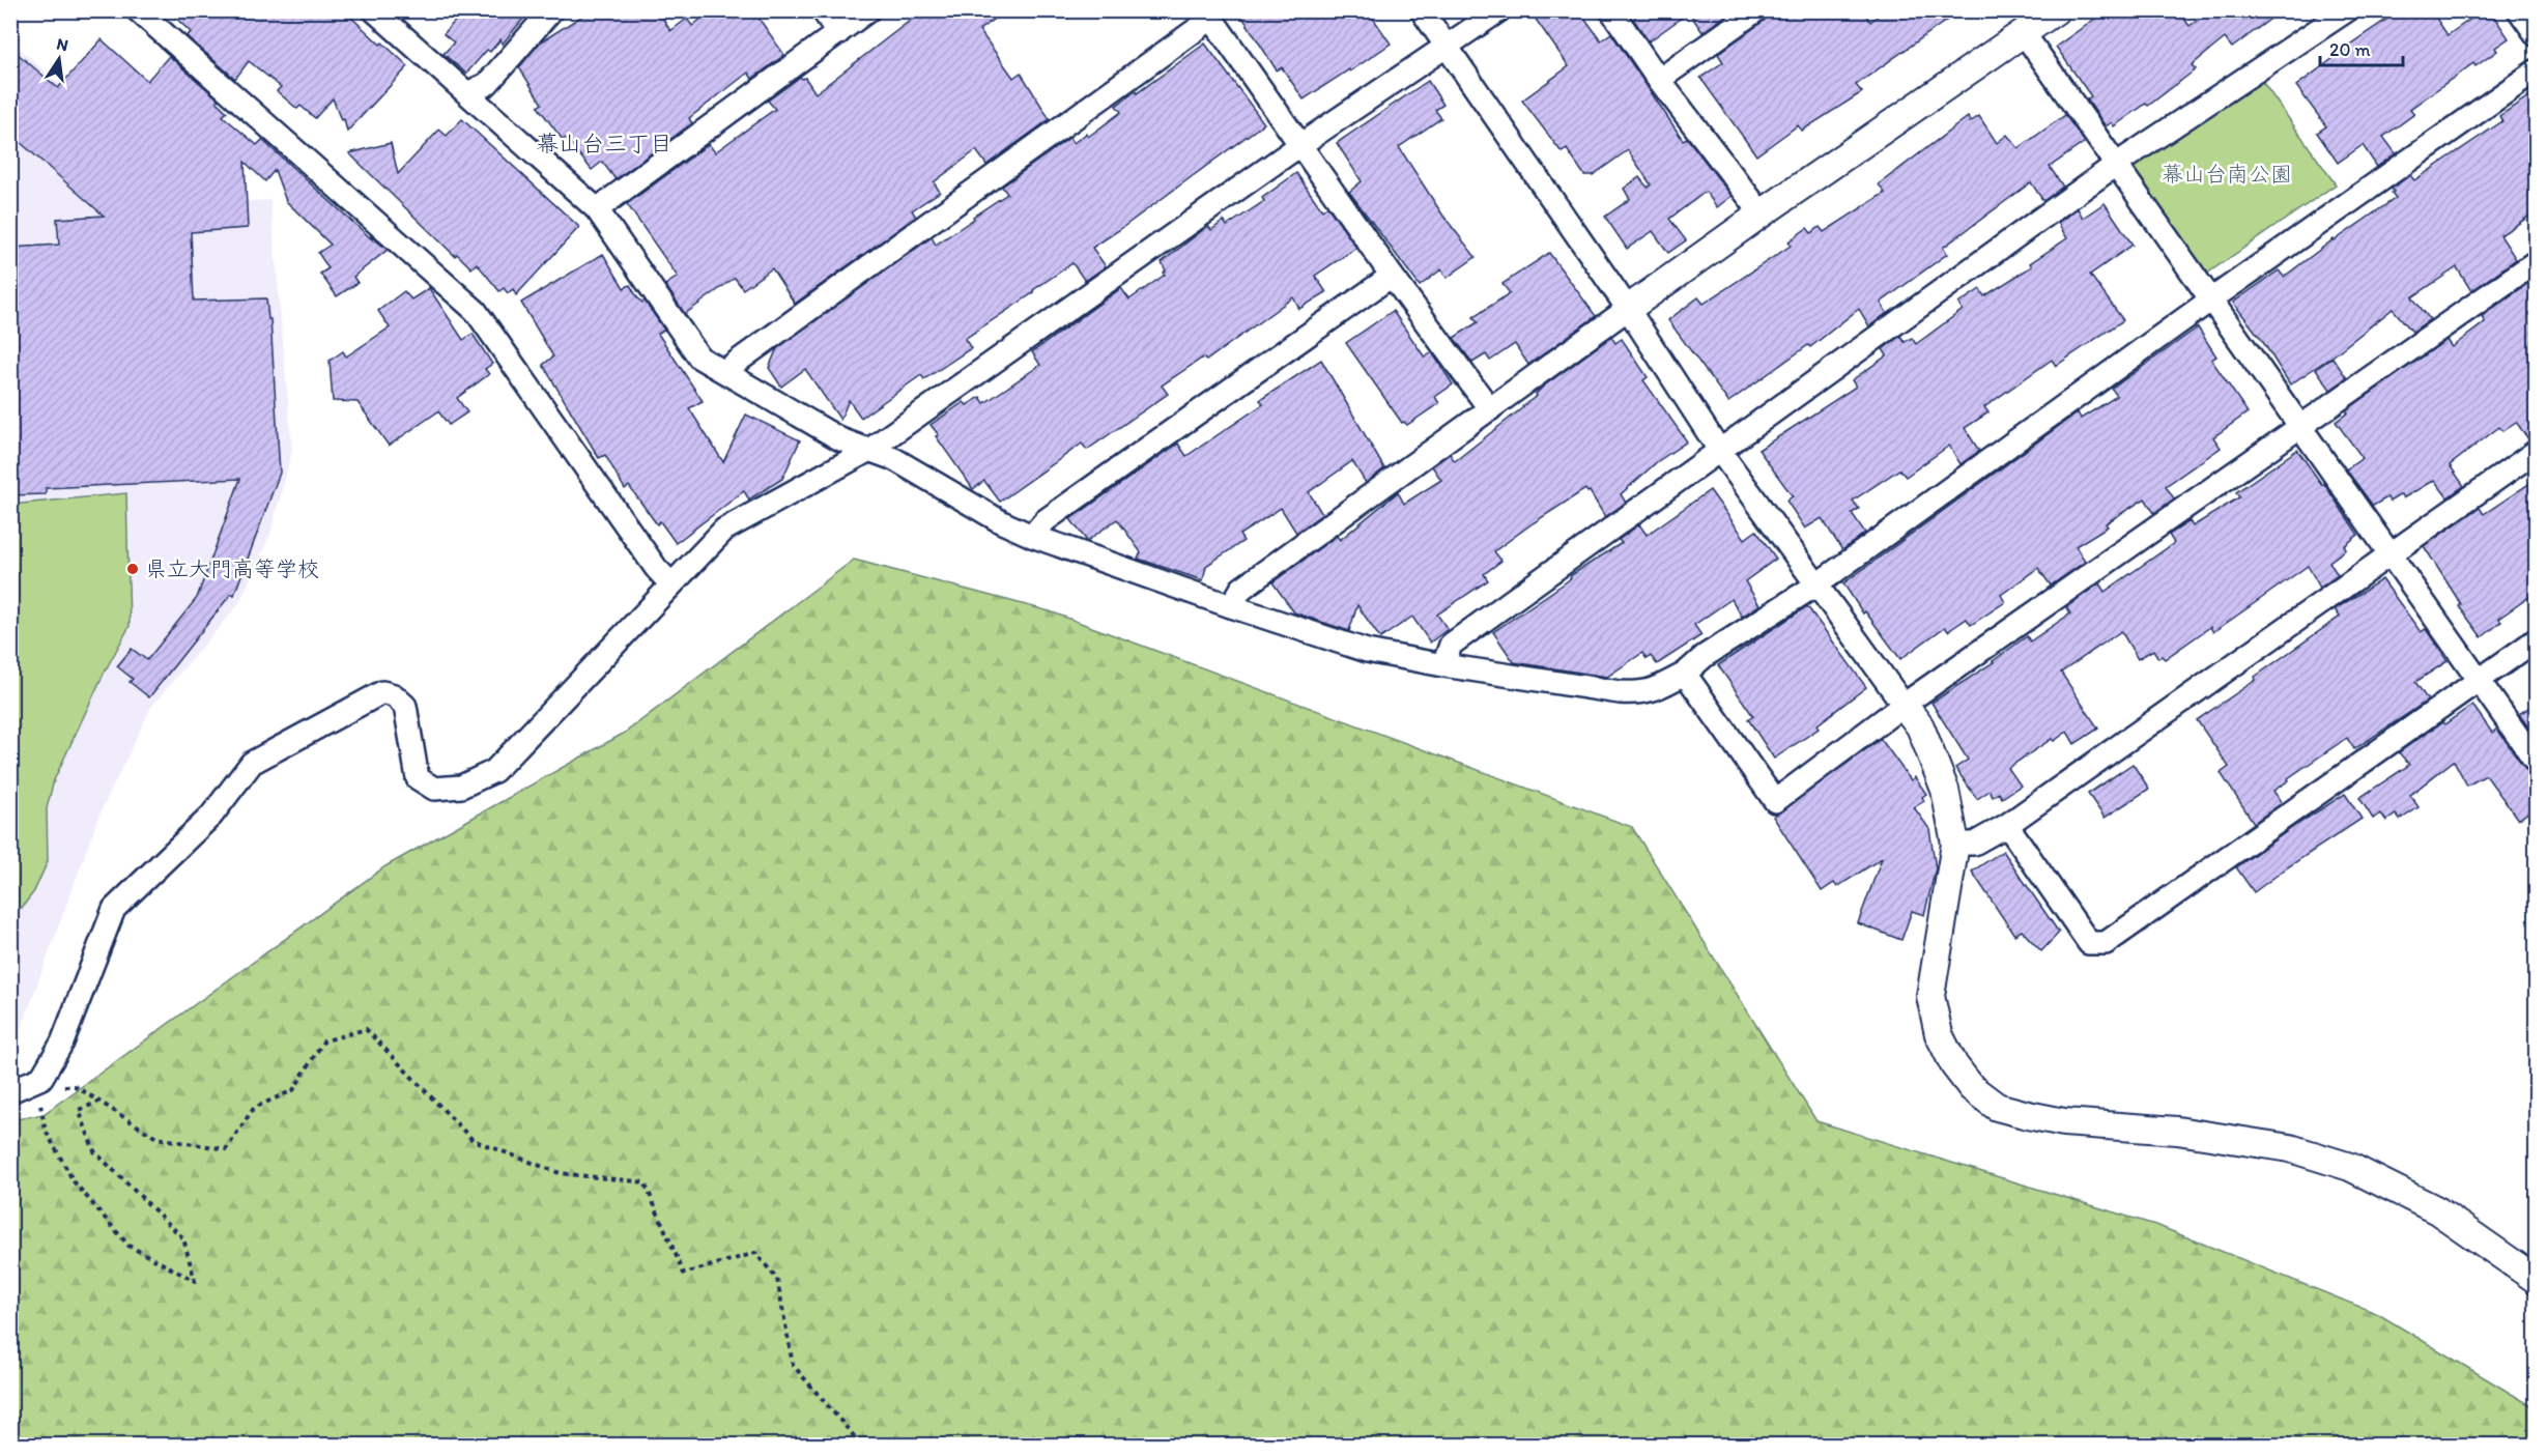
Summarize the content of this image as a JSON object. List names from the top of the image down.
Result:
{
  "districts": ["幕山台三丁目"],
  "parks": ["幕山台南公園"],
  "places": ["県立大門高等学校"],
  "scale_bar": "20 m",
  "north": "top"
}
